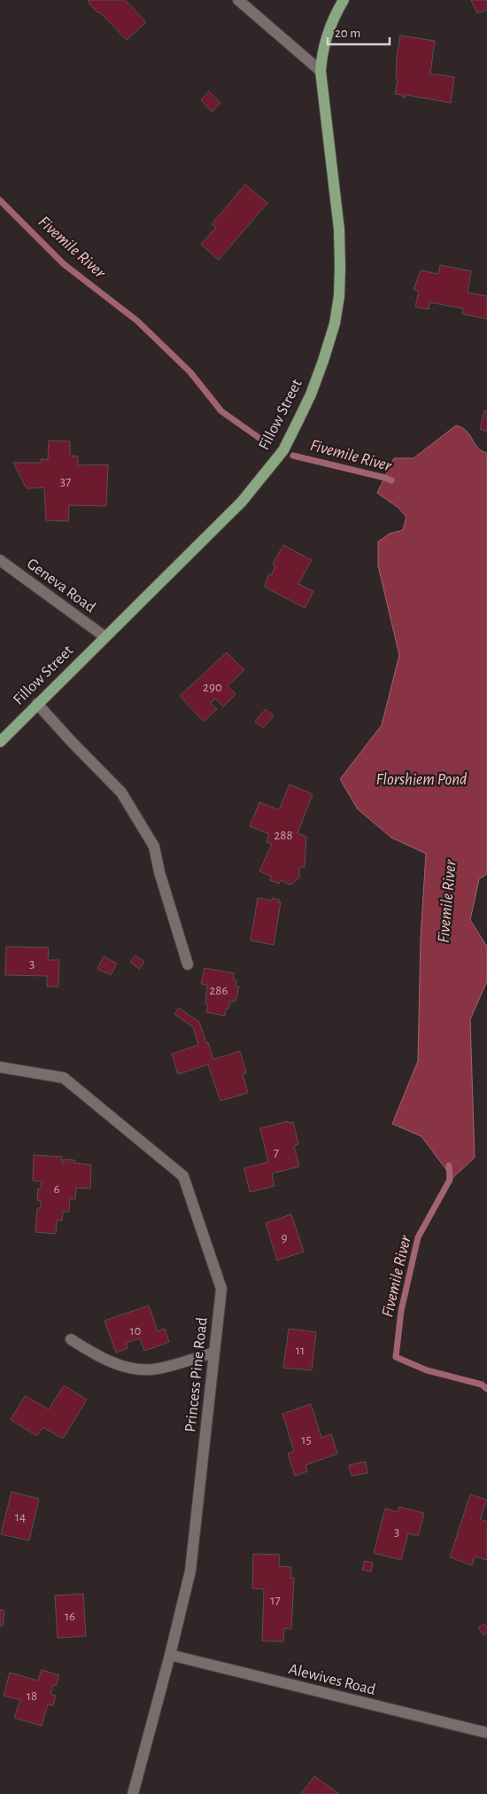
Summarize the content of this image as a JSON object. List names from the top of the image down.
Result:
{
  "streets": {
    "main road": ["Fillow Street"],
    "street": ["Geneva Road", "Princess Pine Road", "Alewives Road"]
  },
  "crossings": [
    ["Fillow Street", "Geneva Road"],
    ["Princess Pine Road", "Alewives Road"]
  ],
  "water": ["Fivemile River", "Florshiem Pond"],
  "house_numbers": [
    "37",
    "290",
    "288",
    "3",
    "286",
    "7",
    "6",
    "9",
    "10",
    "11",
    "15",
    "14",
    "3",
    "17",
    "16",
    "18"
  ],
  "scale_bar": "20 m"
}
